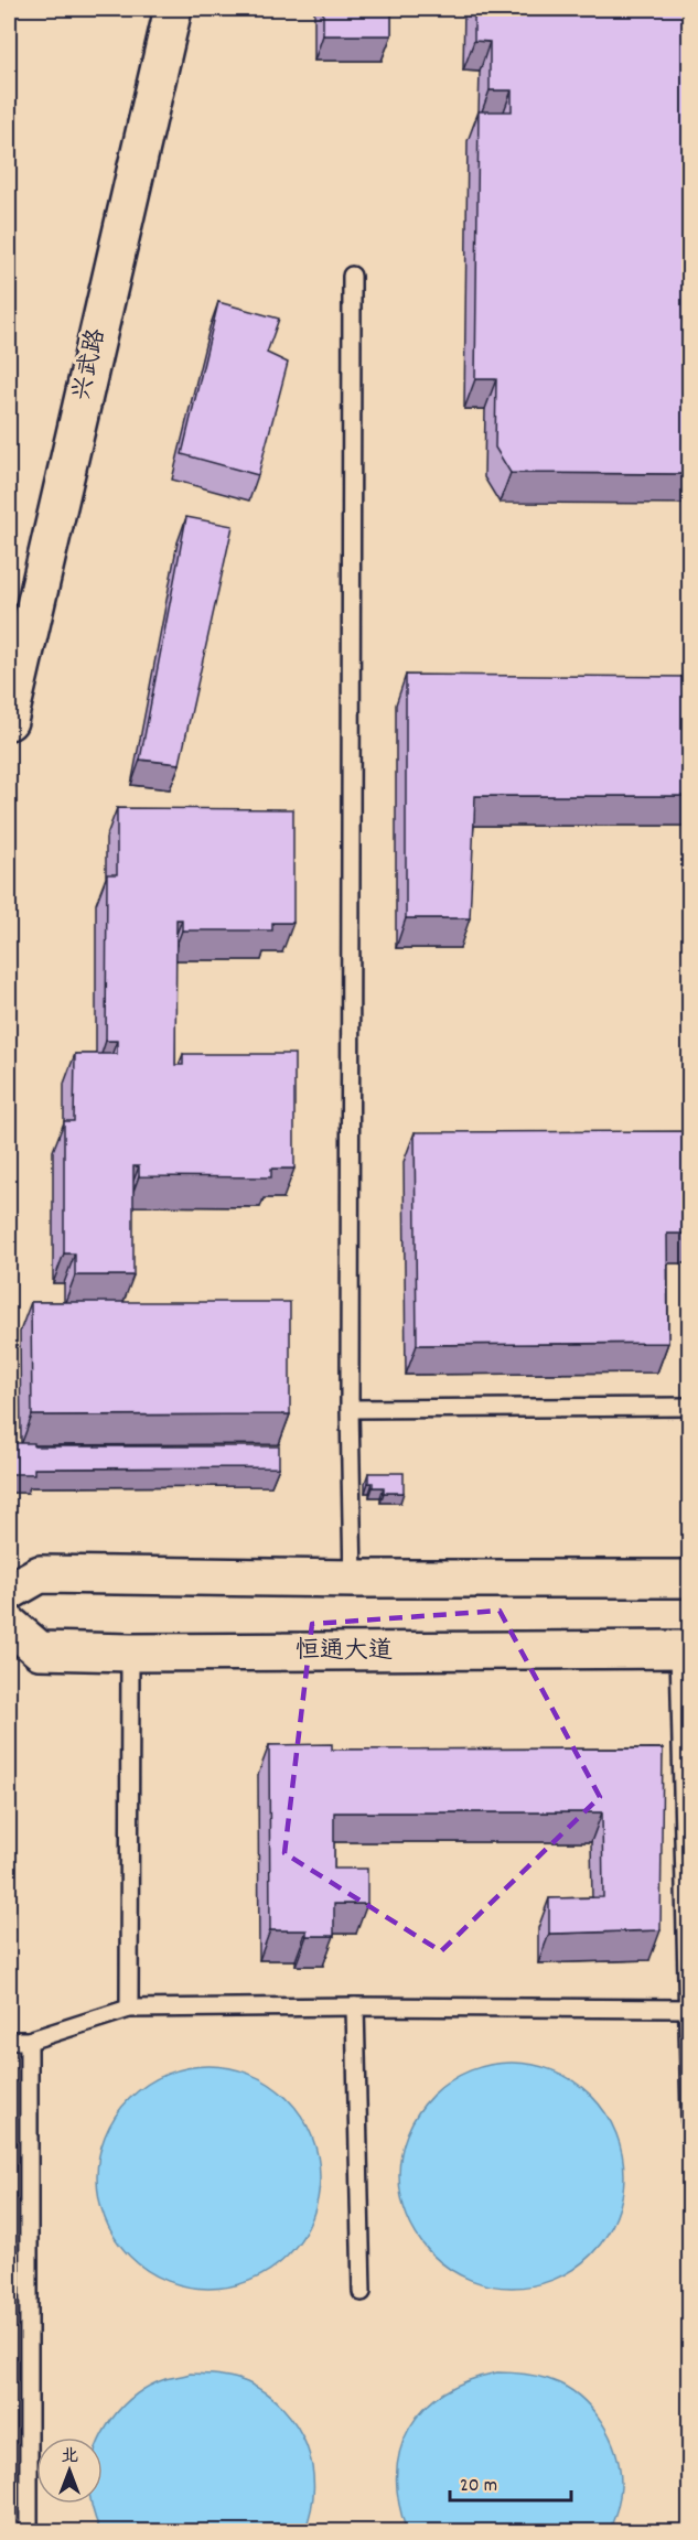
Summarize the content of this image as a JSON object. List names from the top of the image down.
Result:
{
  "streets": {
    "main road": ["兴武路", "恒通大道"]
  },
  "scale_bar": "20 m",
  "north": "top"
}
